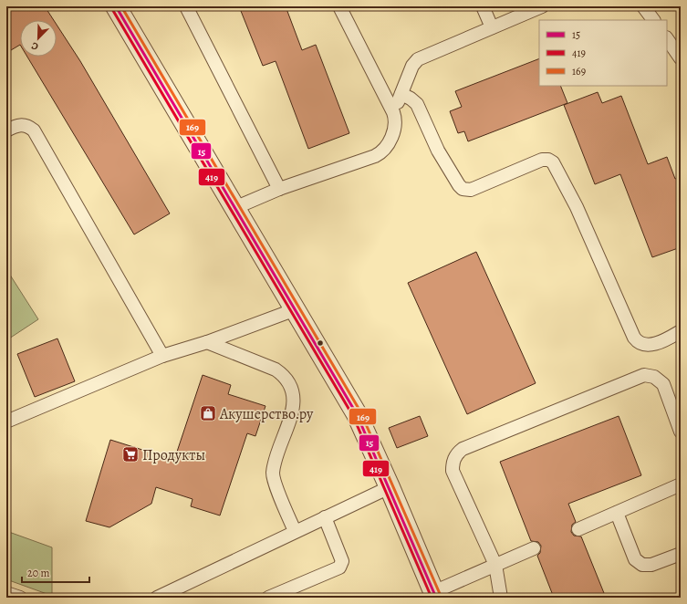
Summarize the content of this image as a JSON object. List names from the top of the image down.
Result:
{
  "places": {
    "shop": ["Акушерство.ру"],
    "supermarket": ["Продукты"]
  },
  "lines": ["transit line 15", "transit line 169", "transit line 419"],
  "legend": ["15", "419", "169"],
  "scale_bar": "20 m",
  "north": "bottom left"
}
